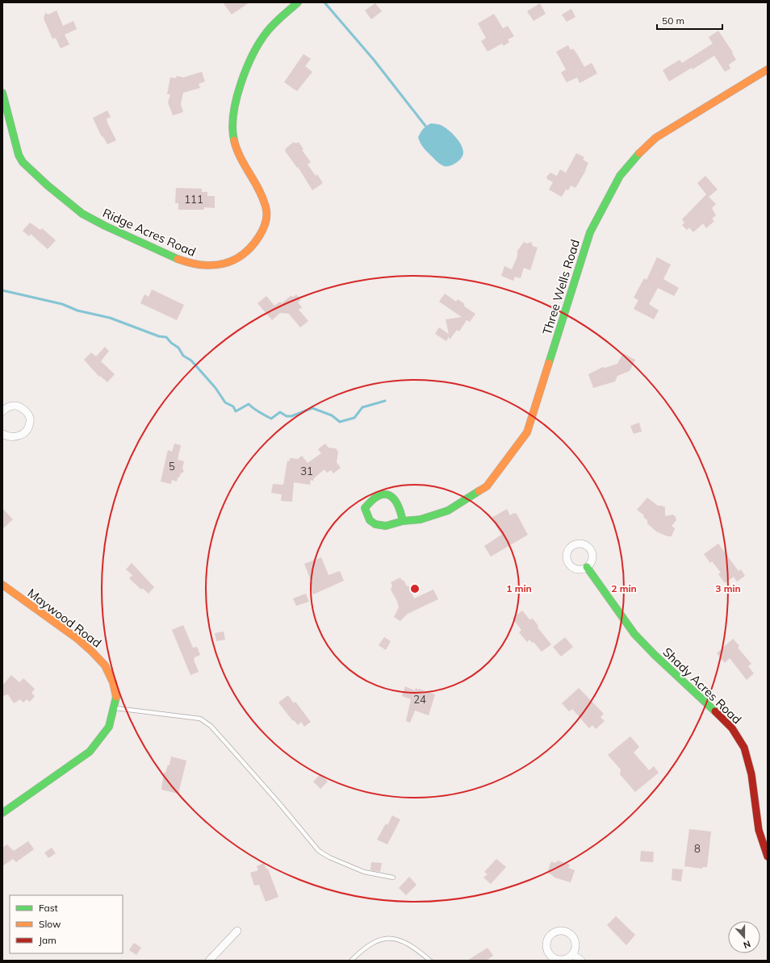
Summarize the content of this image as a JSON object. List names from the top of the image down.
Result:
{
  "streets": {
    "street": [
      "Ridge Acres Road",
      "Three Wells Road",
      "Maywood Road",
      "Shady Acres Road"
    ]
  },
  "house_numbers": [
    "111",
    "5",
    "31",
    "24",
    "8"
  ],
  "legend": ["Fast", "Slow", "Jam"],
  "scale_bar": "50 m",
  "north": "bottom",
  "rings": ["1 min", "2 min", "3 min"]
}
